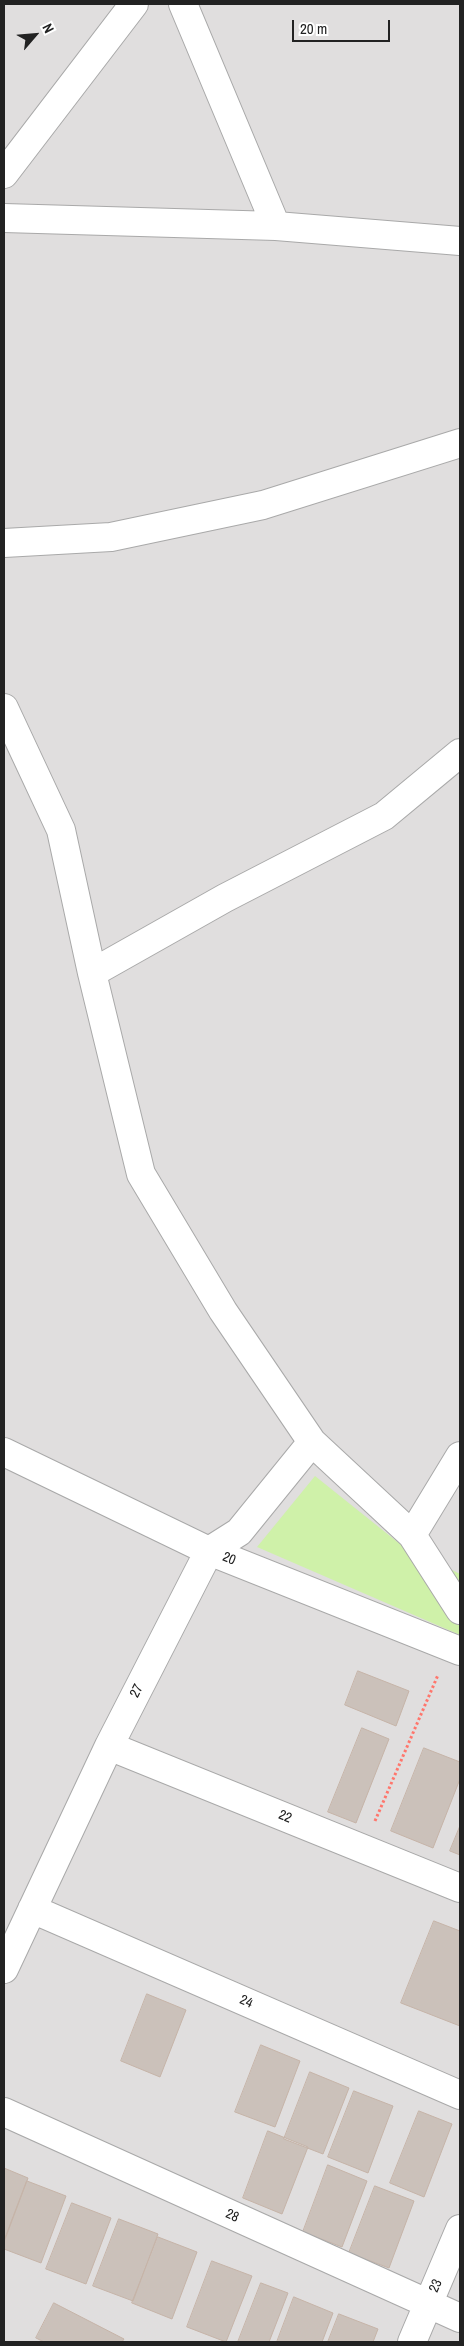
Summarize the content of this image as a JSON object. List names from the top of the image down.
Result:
{
  "streets": {
    "street": [
      "20",
      "27",
      "22",
      "24",
      "28",
      "23"
    ]
  },
  "crossings": [
    ["20", "27"],
    ["27", "22"],
    ["27", "24"],
    ["28", "23"]
  ],
  "scale_bar": "20 m",
  "north": "top right"
}
